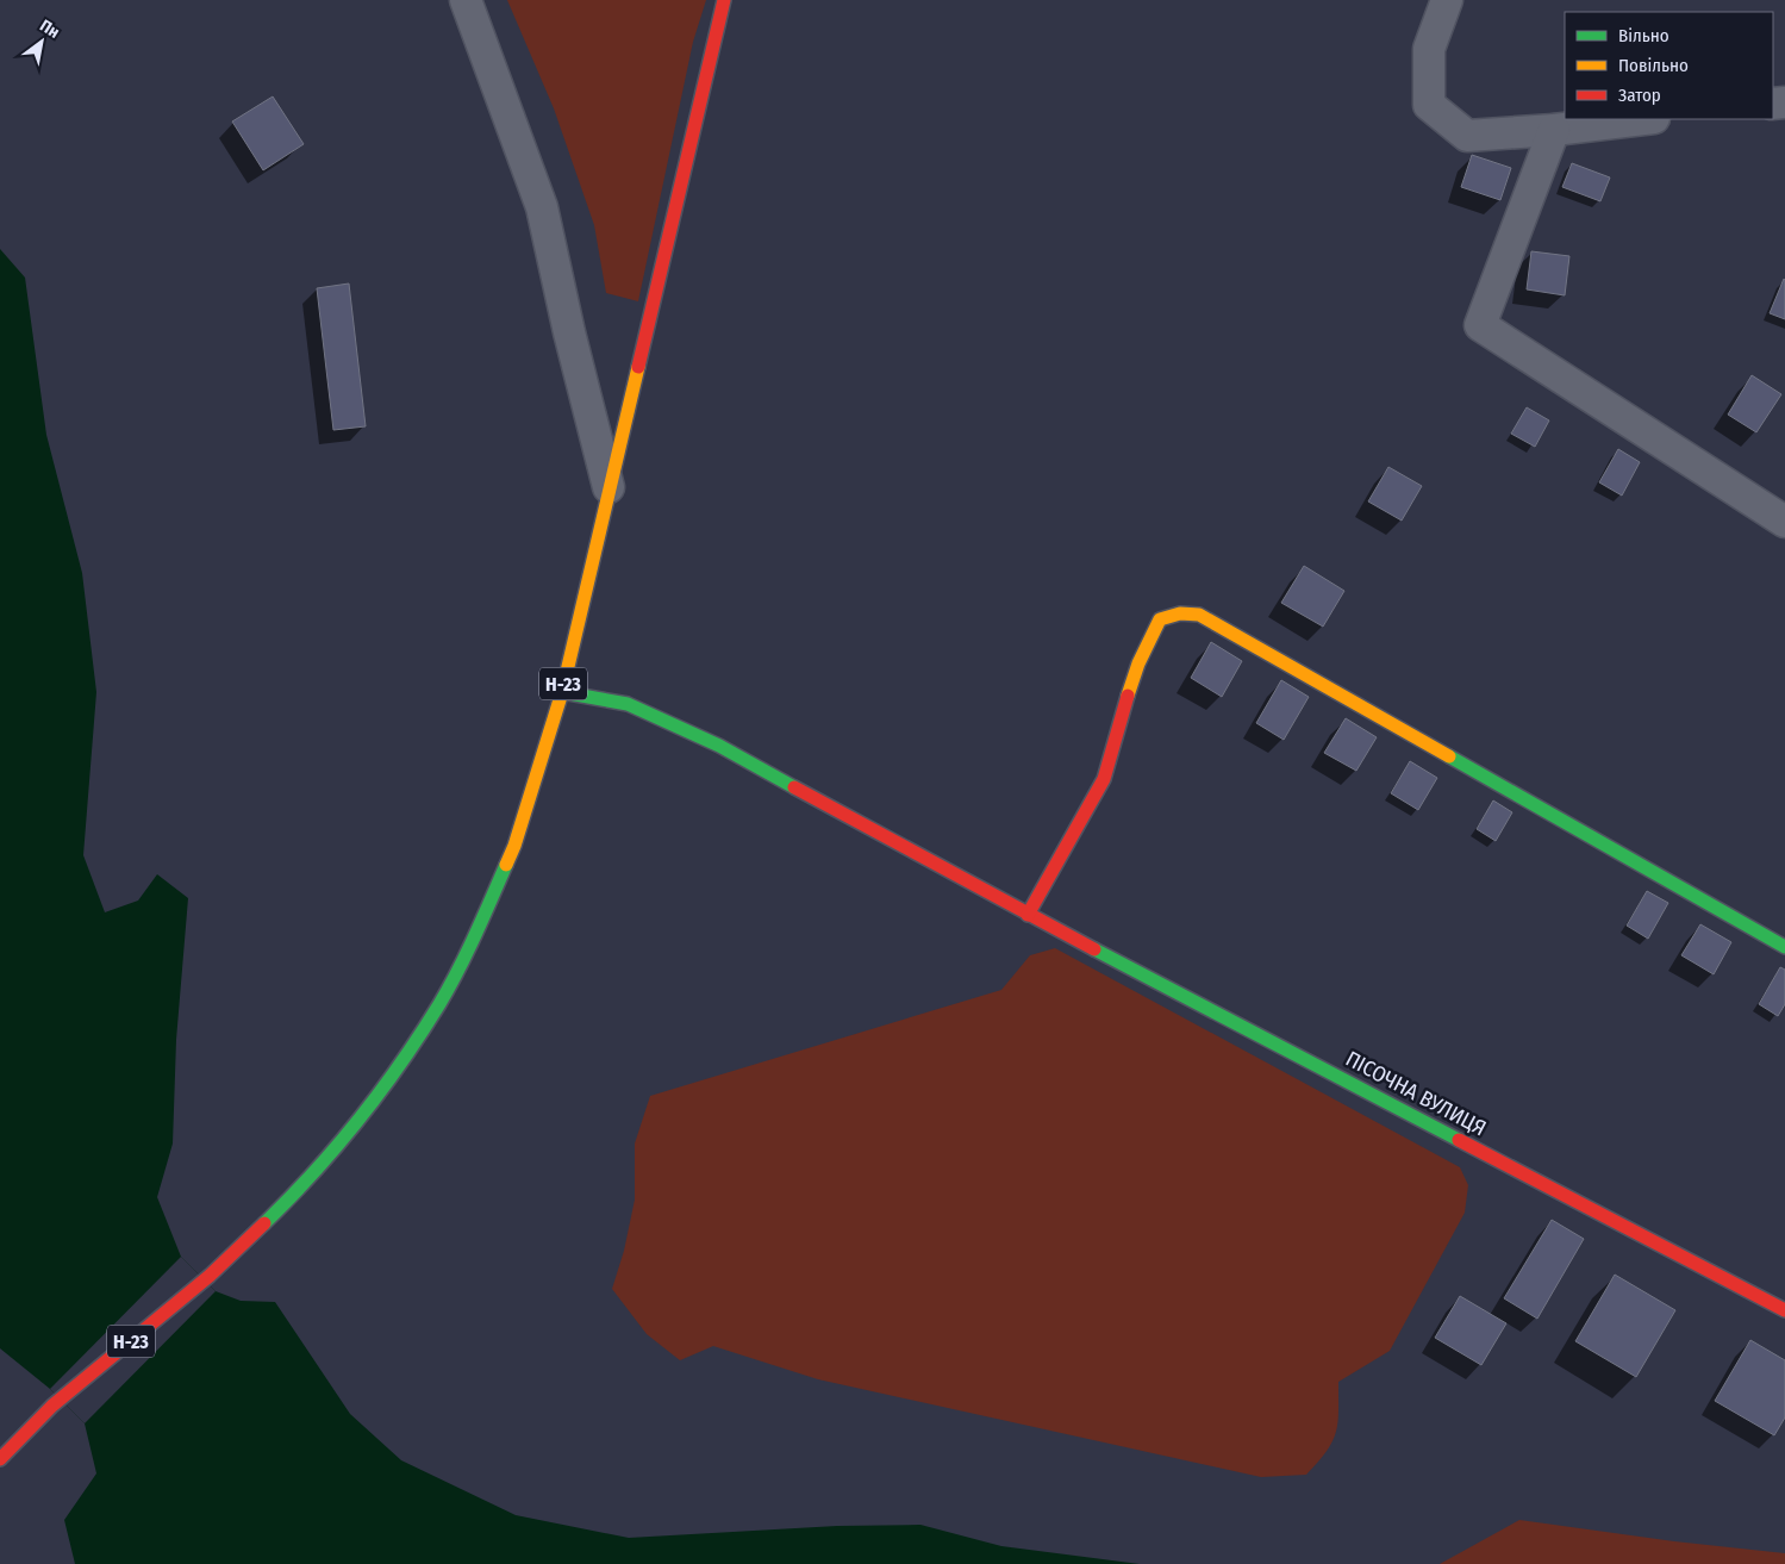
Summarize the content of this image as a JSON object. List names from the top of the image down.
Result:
{
  "streets": {
    "street": ["Н-23", "ПІСОЧНА ВУЛИЦЯ"]
  },
  "crossings": [
    ["Н-23", "ПІСОЧНА ВУЛИЦЯ"]
  ],
  "legend": ["Вільно", "Повільно", "Затор"],
  "north": "top right"
}
